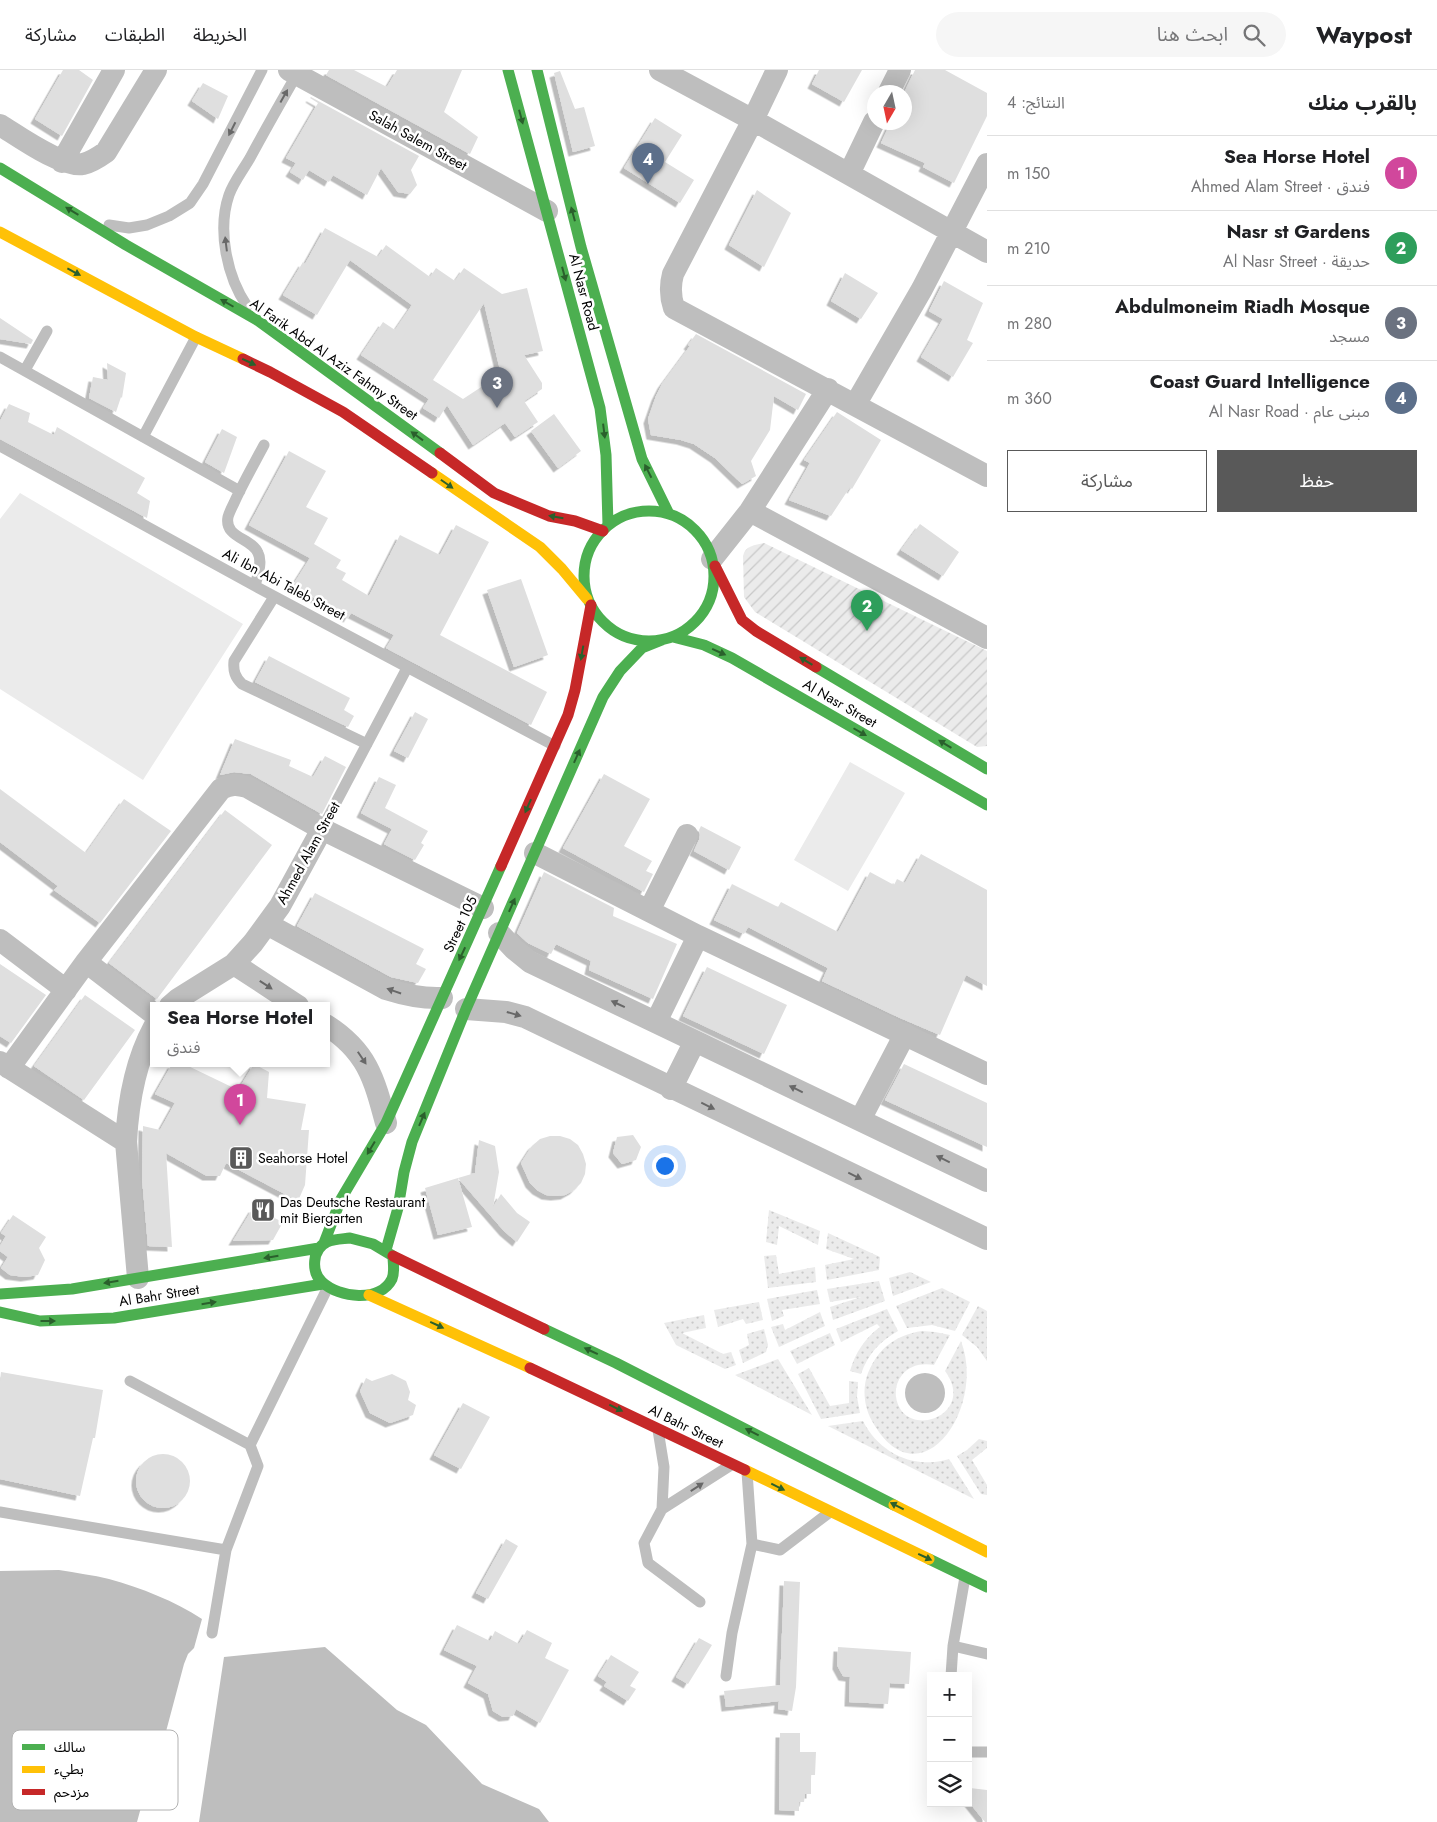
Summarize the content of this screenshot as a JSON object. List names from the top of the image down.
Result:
{
  "streets": {
    "main road": [
      "Al Nasr Road",
      "Al Farik Abd Al Aziz Fahmy Street",
      "Al Nasr Street",
      "Street 105",
      "Al Bahr Street"
    ],
    "street": ["Salah Salem Street", "Ahmed Alam Street"],
    "lane": ["Ali Ibn Abi Taleb Street"]
  },
  "crossings": [
    ["Salah Salem Street", "Al Nasr Road"],
    ["Al Nasr Road", "Al Farik Abd Al Aziz Fahmy Street"],
    ["Al Nasr Road", "Al Nasr Street"],
    ["Al Nasr Road", "Street 105"],
    ["Al Farik Abd Al Aziz Fahmy Street", "Al Nasr Street"],
    ["Al Farik Abd Al Aziz Fahmy Street", "Street 105"],
    ["Ali Ibn Abi Taleb Street", "Ahmed Alam Street"],
    ["Ali Ibn Abi Taleb Street", "Street 105"],
    ["Al Nasr Street", "Street 105"],
    ["Street 105", "Al Bahr Street"]
  ],
  "places": {
    "building": ["Seahorse Hotel"],
    "restaurant": ["Das Deutsche Restaurant mit Biergarten"]
  },
  "legend": ["سالك", "بطيء", "مزدحم"],
  "north": "bottom",
  "page": {
    "header": "Waypost",
    "search": "ابحث هنا",
    "nav": ["الخريطة", "الطبقات", "مشاركة"],
    "heading": ["بالقرب منك", "النتائج: 4"],
    "list": [
      {
        "mark": "1",
        "name": "Sea Horse Hotel",
        "note": "فندق · Ahmed Alam Street",
        "value": "150 m"
      },
      {
        "mark": "2",
        "name": "Nasr st Gardens",
        "note": "حديقة · Al Nasr Street",
        "value": "210 m"
      },
      {
        "mark": "3",
        "name": "Abdulmoneim Riadh Mosque",
        "note": "مسجد",
        "value": "280 m"
      },
      {
        "mark": "4",
        "name": "Coast Guard Intelligence",
        "note": "مبنى عام · Al Nasr Road",
        "value": "360 m"
      }
    ],
    "pins": [
      "4",
      "3",
      "2",
      "1"
    ],
    "buttons": ["حفظ", "مشاركة"],
    "popup": ["Sea Horse Hotel", "فندق"],
    "map_buttons": ["+", "−"]
  }
}
